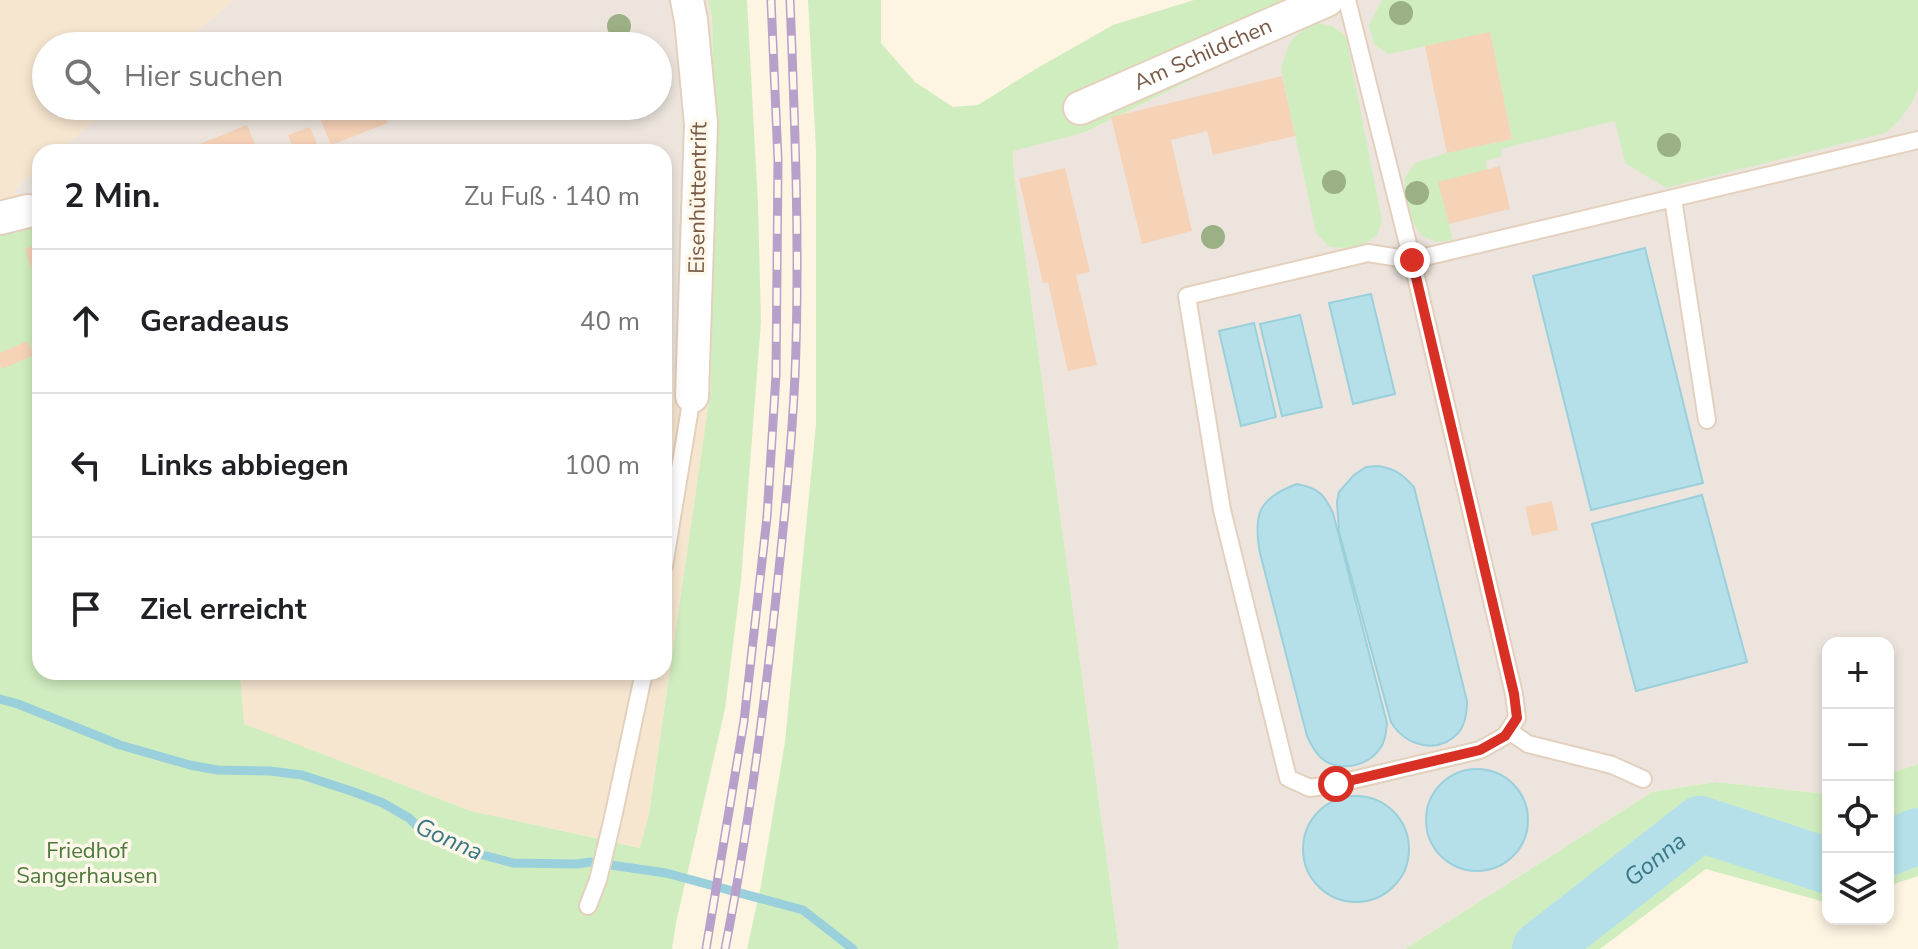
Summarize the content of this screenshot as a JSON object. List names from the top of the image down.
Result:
{
  "streets": {
    "street": ["Am Schildchen", "Eisenhüttentrift"]
  },
  "water": ["Gonna"],
  "parks": ["Friedhof Sangerhausen"],
  "page": {
    "search": "Hier suchen",
    "heading": ["2 Min.", "Zu Fuß · 140 m"],
    "list": [
      ["Geradeaus", "40 m"],
      ["Links abbiegen", "100 m"],
      "Ziel erreicht"
    ],
    "map_buttons": ["+", "−"]
  }
}
